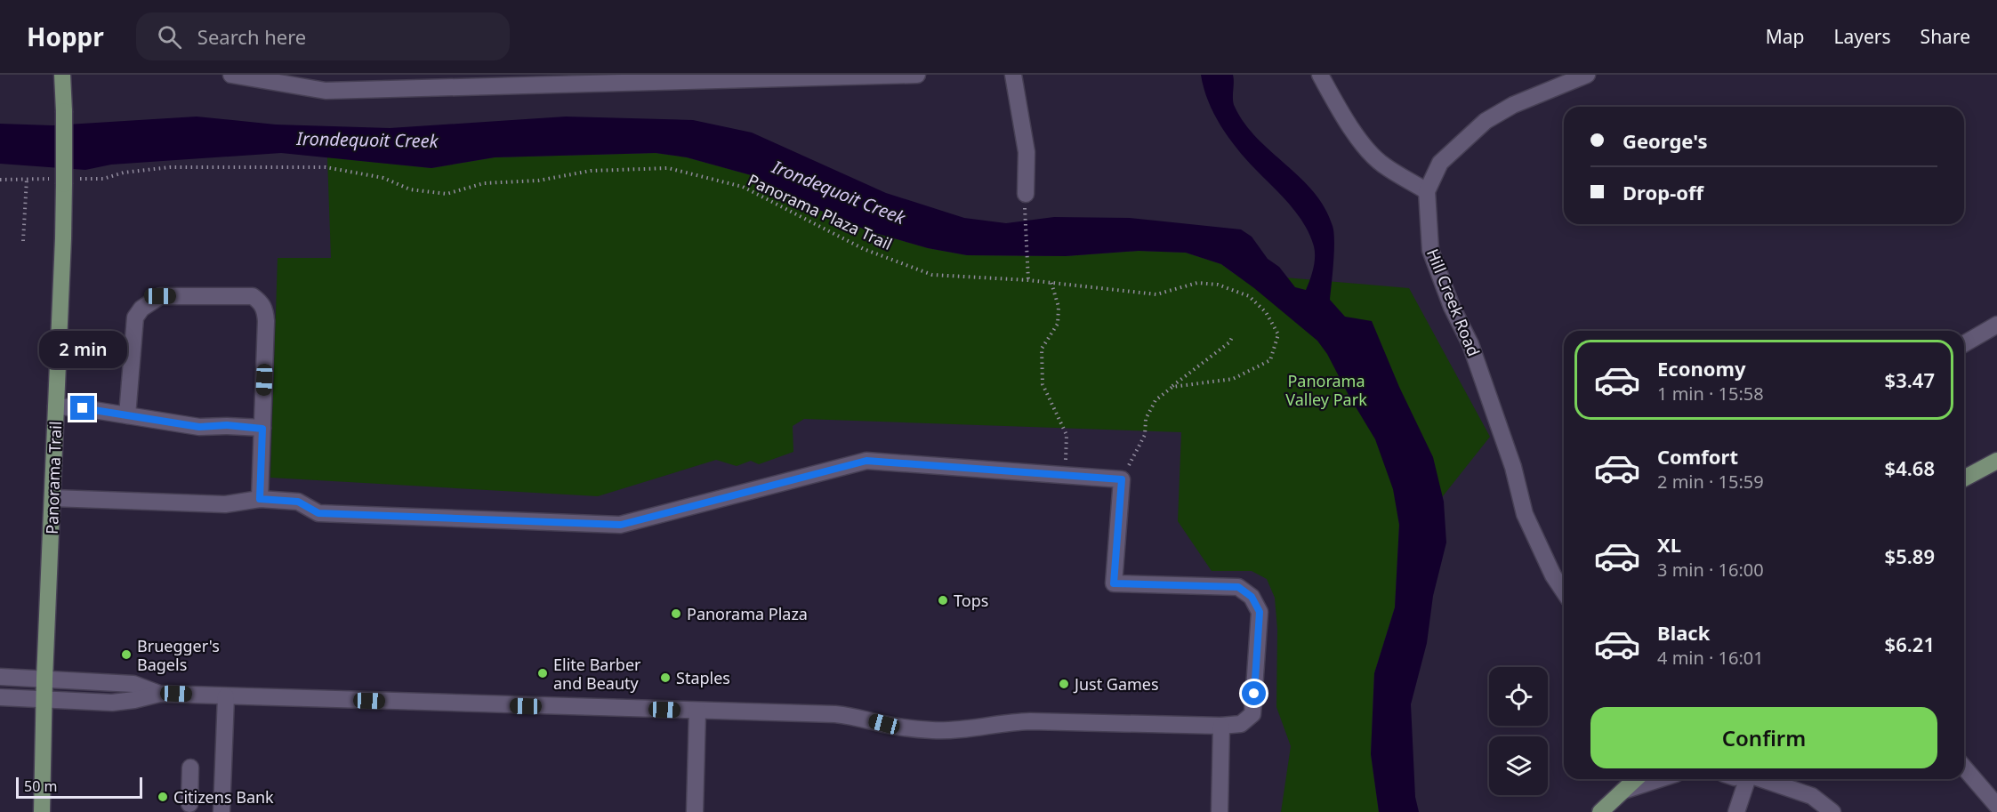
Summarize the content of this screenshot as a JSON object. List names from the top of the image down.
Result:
{
  "streets": {
    "main road": ["Panorama Trail"],
    "street": ["Hill Creek Road"],
    "path": ["Panorama Plaza Trail"]
  },
  "crossings": [
    ["Panorama Plaza Trail", "Panorama Trail"]
  ],
  "water": ["Irondequoit Creek"],
  "parks": ["Panorama Valley Park"],
  "places": [
    "Tops",
    "Panorama Plaza",
    "Bruegger's Bagels",
    "Elite Barber and Beauty",
    "Staples",
    "Just Games",
    "Citizens Bank"
  ],
  "scale_bar": "50 m",
  "page": {
    "header": "Hoppr",
    "search": "Search here",
    "nav": ["Map", "Layers", "Share"],
    "banner": ["George's", "Drop-off"],
    "bubble": "2 min",
    "list": [
      {
        "name": "Economy",
        "note": "1 min · 15:58",
        "value": "$3.47"
      },
      {
        "name": "Comfort",
        "note": "2 min · 15:59",
        "value": "$4.68"
      },
      {
        "name": "XL",
        "note": "3 min · 16:00",
        "value": "$5.89"
      },
      {
        "name": "Black",
        "note": "4 min · 16:01",
        "value": "$6.21"
      }
    ],
    "buttons": "Confirm",
    "scale": "50 m"
  }
}
